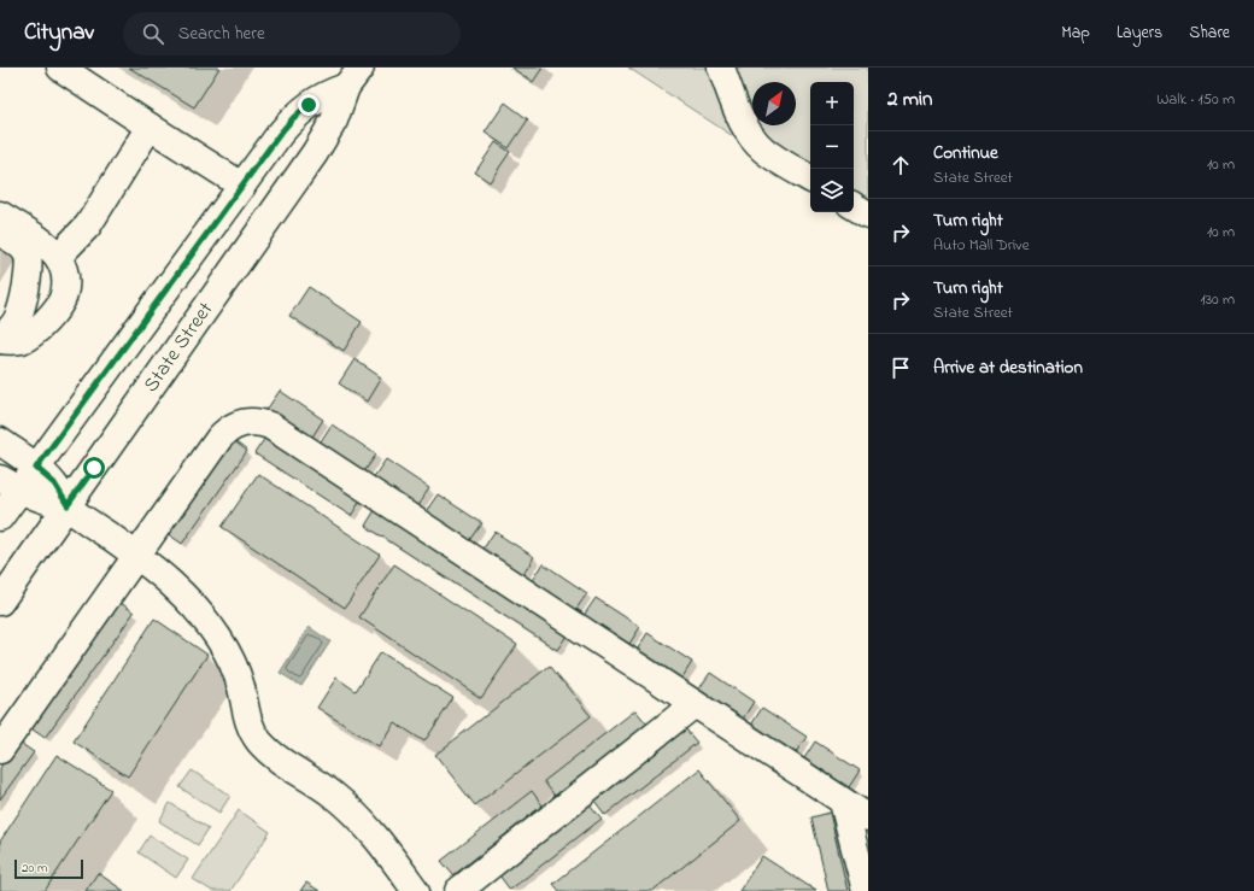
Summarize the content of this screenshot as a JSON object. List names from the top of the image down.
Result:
{
  "streets": {
    "main road": ["State Street"]
  },
  "scale_bar": "20 m",
  "north": "top right",
  "page": {
    "header": "Citynav",
    "search": "Search here",
    "nav": ["Map", "Layers", "Share"],
    "heading": ["2 min", "Walk · 150 m"],
    "map_buttons": ["+", "−"],
    "list": [
      ["Continue", "State Street", "10 m"],
      ["Turn right", "Auto Mall Drive", "10 m"],
      ["Turn right", "State Street", "130 m"],
      "Arrive at destination"
    ],
    "scale": "20 m"
  }
}
